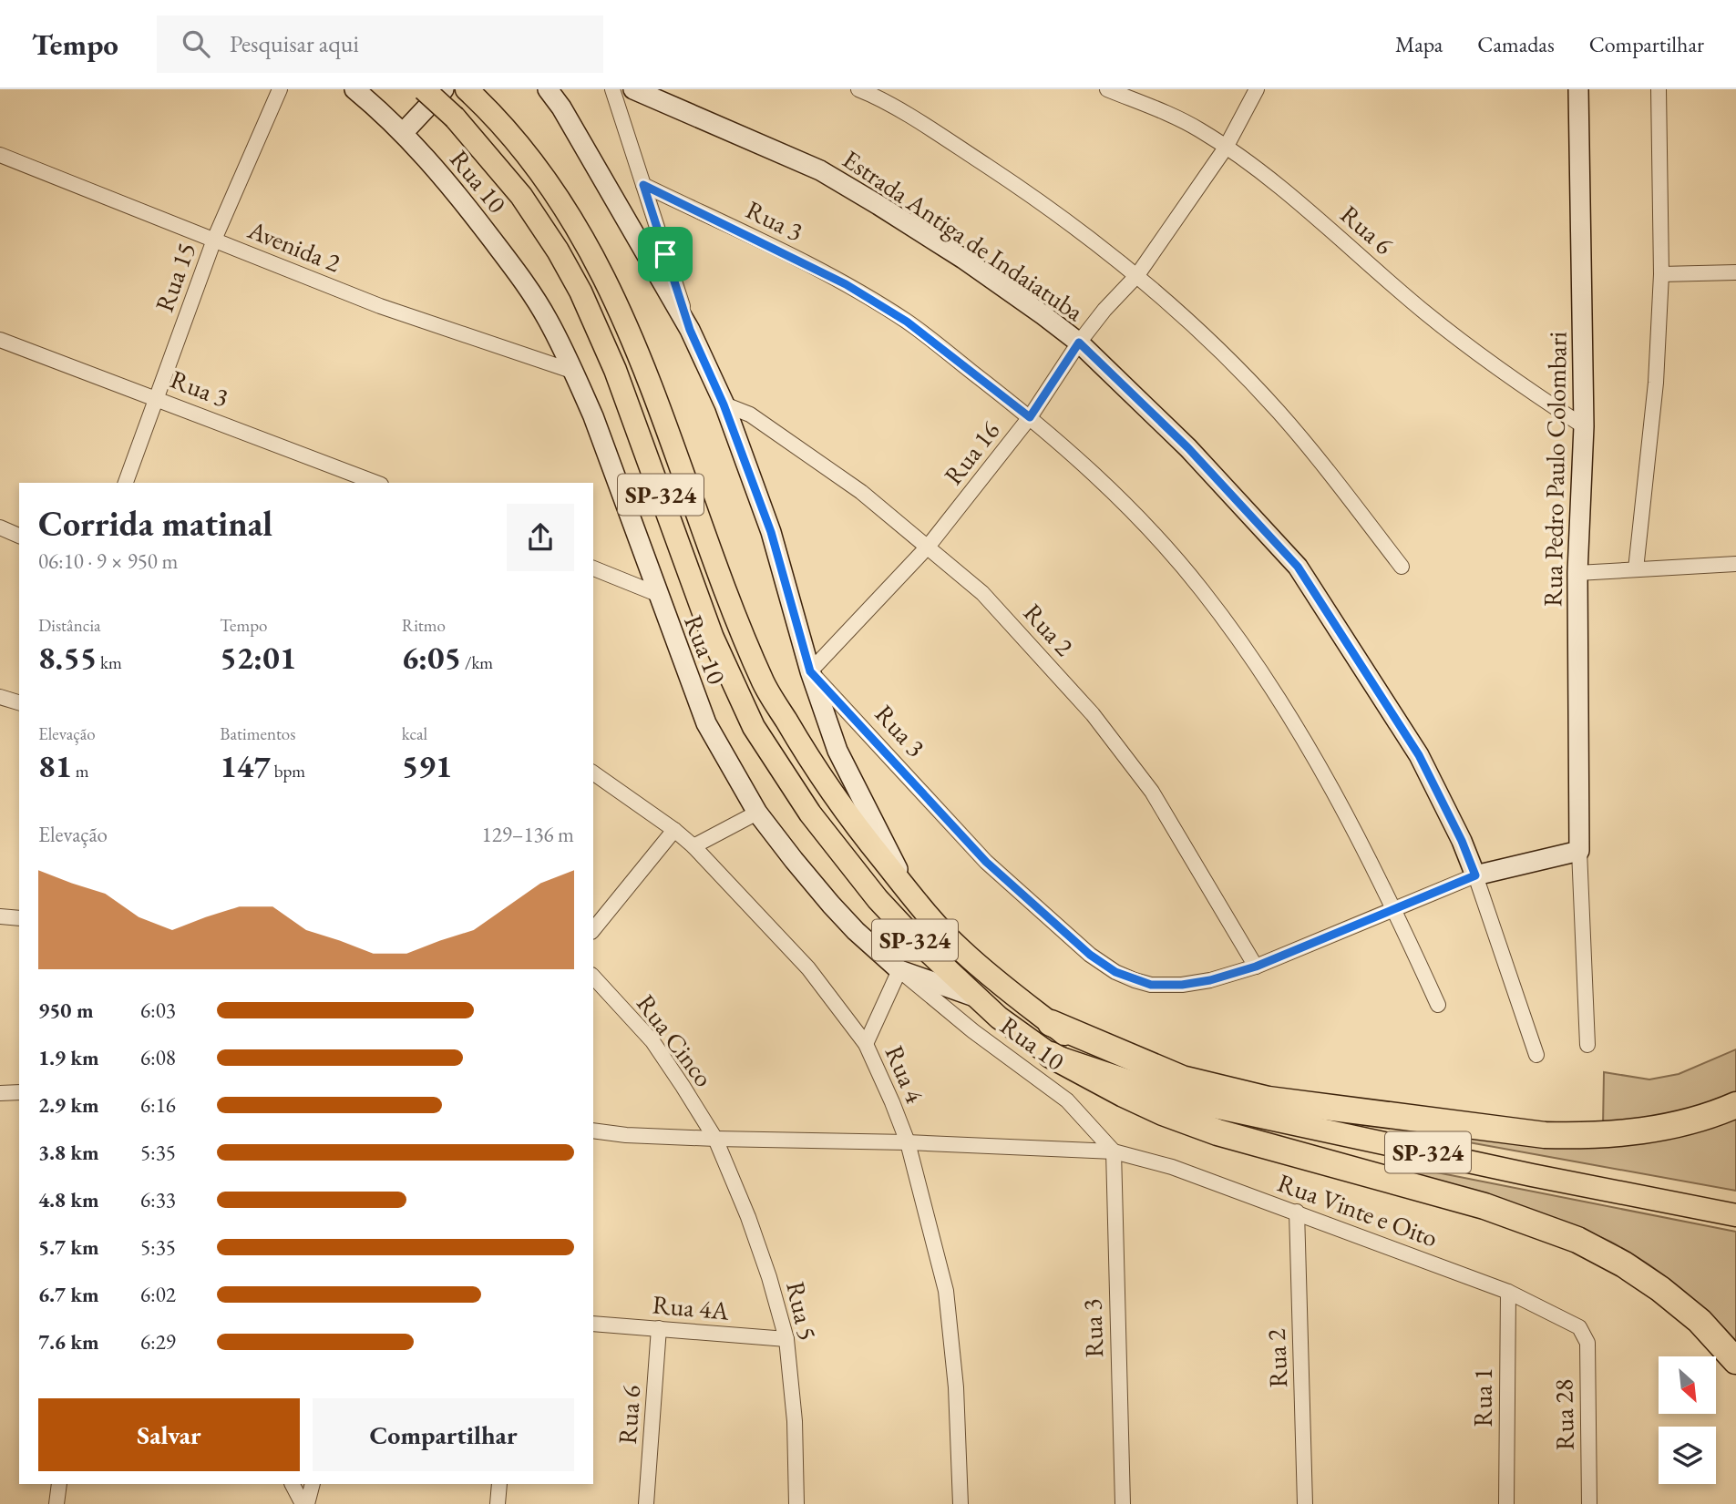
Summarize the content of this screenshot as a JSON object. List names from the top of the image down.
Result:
{
  "streets": {
    "highway": ["SP-324"],
    "main road": [
      "Rua 10",
      "Rua 3",
      "Estrada Antiga de Indaiatuba",
      "Rua Pedro Paulo Colombari"
    ],
    "street": [
      "Rua 6",
      "Avenida 2",
      "Rua 15",
      "Rua 16",
      "Rua 2",
      "Rua Cinco",
      "Rua 4",
      "Rua Vinte e Oito",
      "Rua 4A",
      "Rua 5",
      "Rua 1",
      "Rua 28"
    ]
  },
  "crossings": [
    ["Rua 10", "Rua 3"],
    ["Rua 10", "Avenida 2"],
    ["Rua 10", "Rua Vinte e Oito"],
    ["Rua 3", "Estrada Antiga de Indaiatuba"],
    ["Rua 3", "Rua 15"],
    ["Rua 3", "Rua 16"],
    ["Rua 3", "Rua 2"],
    ["Rua 3", "Rua Vinte e Oito"],
    ["Rua 6", "Rua 16"],
    ["Rua 6", "Rua Pedro Paulo Colombari"],
    ["Rua 6", "Rua 4A"],
    ["Estrada Antiga de Indaiatuba", "Rua 16"],
    ["Avenida 2", "Rua 15"],
    ["Rua 16", "Rua 2"],
    ["Rua 2", "Rua Vinte e Oito"],
    ["Rua Cinco", "Rua Vinte e Oito"],
    ["Rua Cinco", "Rua 5"],
    ["Rua 4", "Rua Vinte e Oito"],
    ["Rua Vinte e Oito", "Rua 5"],
    ["Rua Vinte e Oito", "Rua 1"],
    ["Rua Vinte e Oito", "Rua 28"],
    ["Rua 4A", "Rua 5"]
  ],
  "north": "bottom right",
  "page": {
    "header": "Tempo",
    "search": "Pesquisar aqui",
    "nav": ["Mapa", "Camadas", "Compartilhar"],
    "heading": ["Corrida matinal", "06:10 · 9 × 950 m"],
    "stats": [
      ["Distância", "8.55 km"],
      ["Tempo", "52:01"],
      ["Ritmo", "6:05 /km"],
      ["Elevação", "81 m"],
      ["Batimentos", "147 bpm"],
      ["kcal", "591"]
    ],
    "chart": ["Elevação", "129–136 m"],
    "list": [
      {
        "name": "950 m",
        "note": "6:03"
      },
      {
        "name": "1.9 km",
        "note": "6:08"
      },
      {
        "name": "2.9 km",
        "note": "6:16"
      },
      {
        "name": "3.8 km",
        "note": "5:35"
      },
      {
        "name": "4.8 km",
        "note": "6:33"
      },
      {
        "name": "5.7 km",
        "note": "5:35"
      },
      {
        "name": "6.7 km",
        "note": "6:02"
      },
      {
        "name": "7.6 km",
        "note": "6:29"
      }
    ],
    "buttons": ["Salvar", "Compartilhar"]
  }
}
